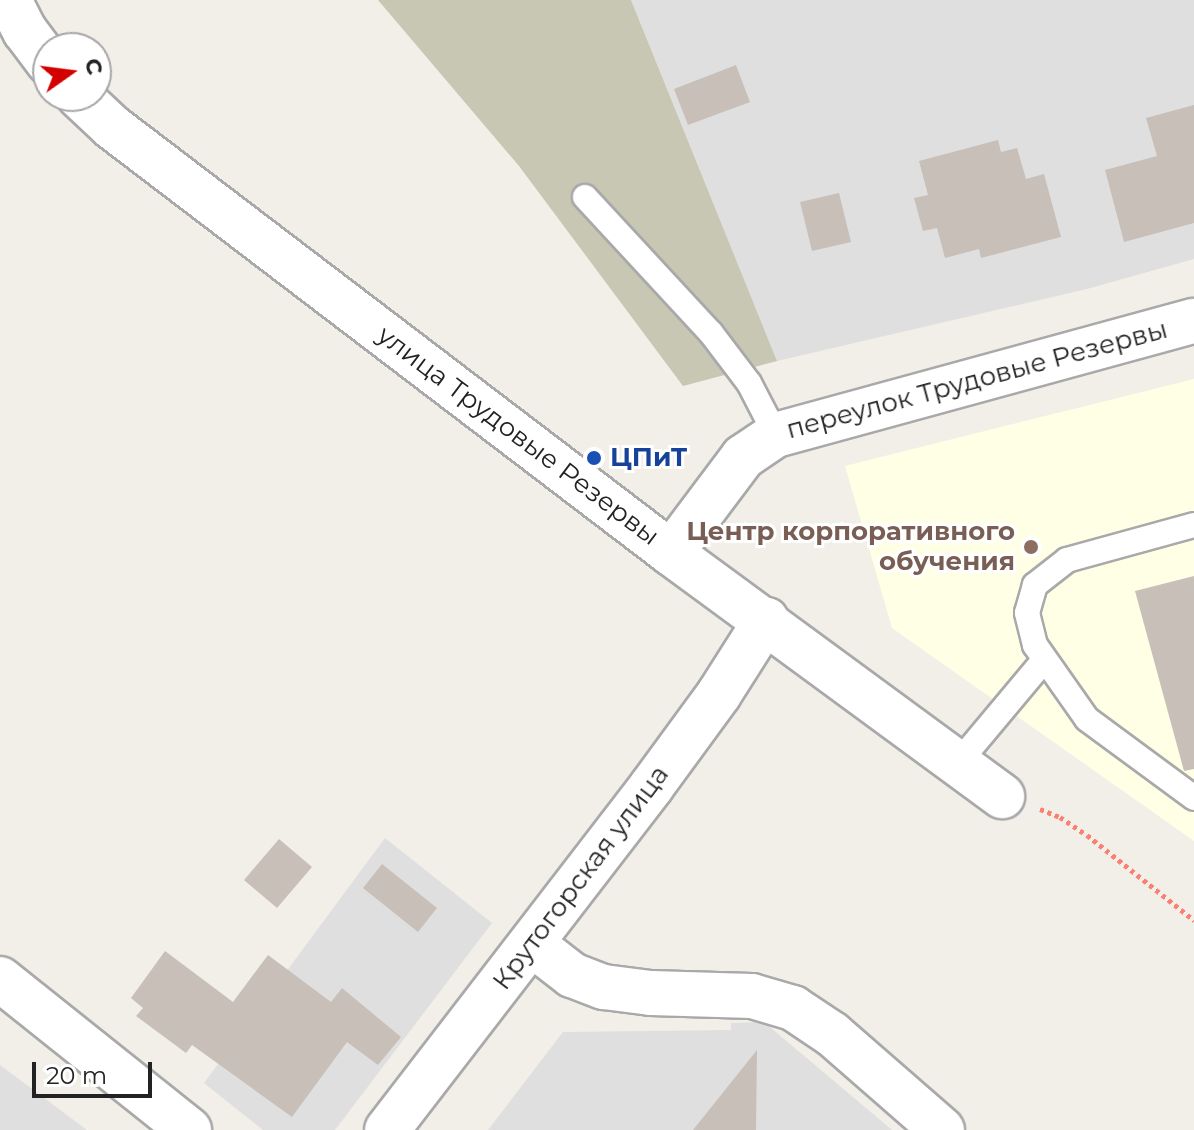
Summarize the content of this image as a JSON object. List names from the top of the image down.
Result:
{
  "streets": {
    "street": ["переулок Трудовые Резервы", "улица Трудовые Резервы", "Крутогорская улица"]
  },
  "crossings": [
    ["переулок Трудовые Резервы", "улица Трудовые Резервы"],
    ["улица Трудовые Резервы", "Крутогорская улица"]
  ],
  "places": ["ЦПиТ", "Центр корпоративного обучения"],
  "scale_bar": "20 m",
  "north": "right"
}
